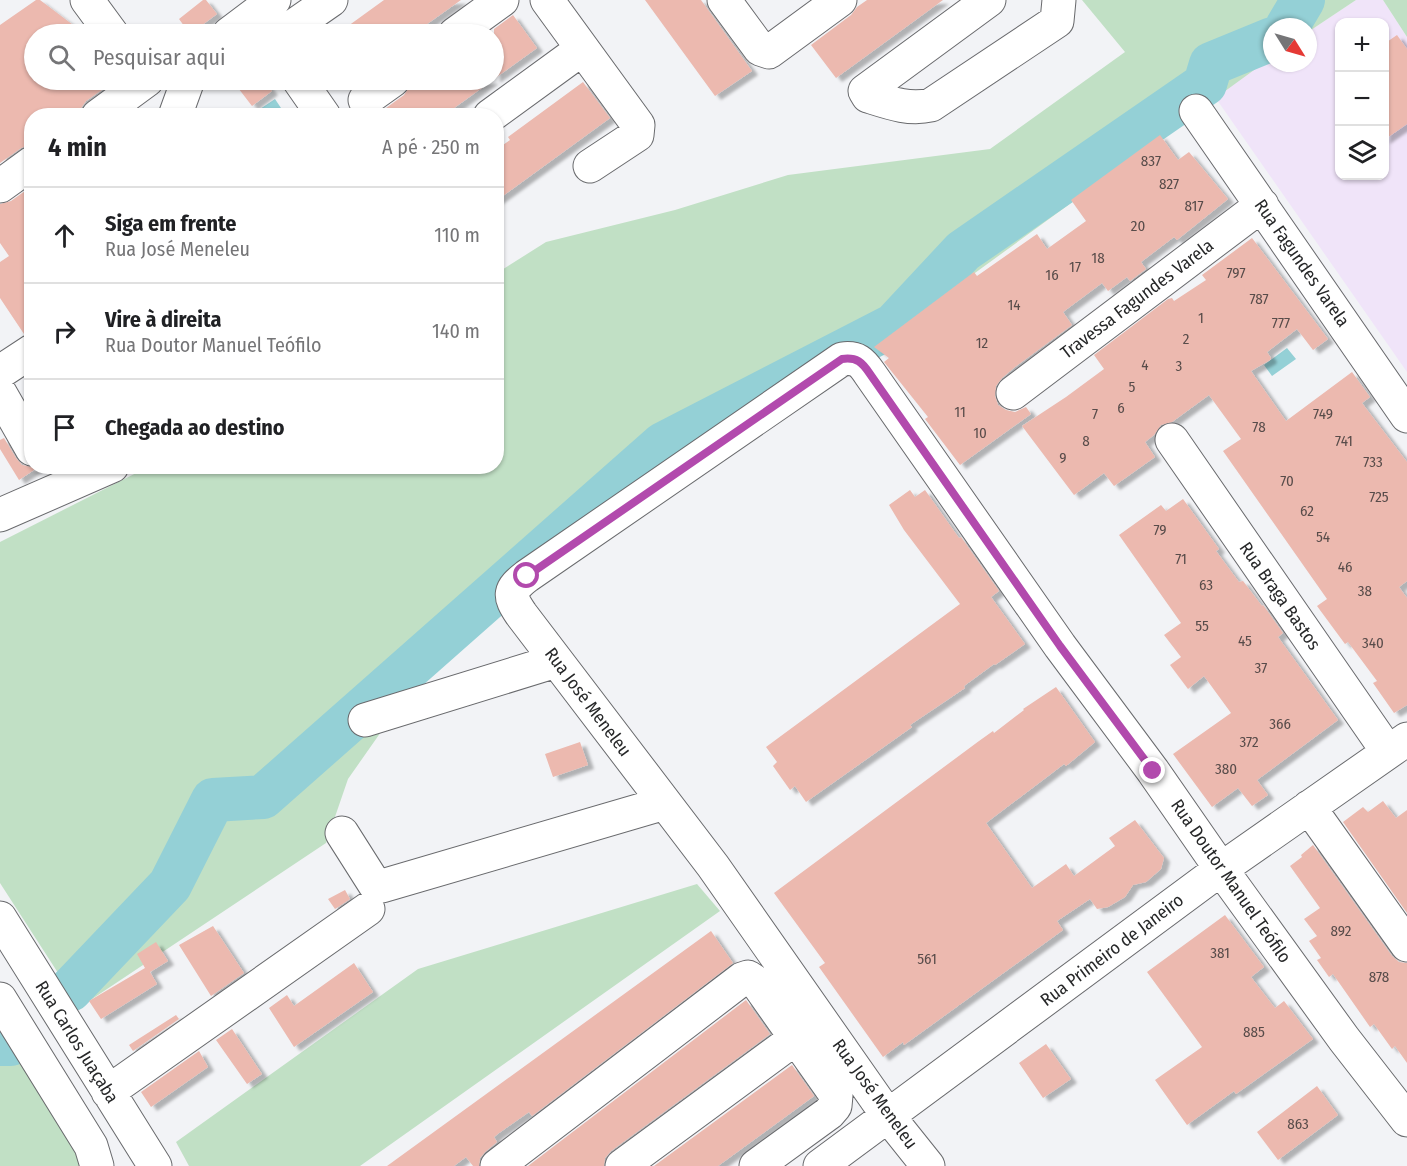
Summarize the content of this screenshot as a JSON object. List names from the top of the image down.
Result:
{
  "streets": {
    "street": [
      "Rua Fagundes Varela",
      "Travessa Fagundes Varela",
      "Rua Braga Bastos",
      "Rua José Meneleu",
      "Rua Doutor Manuel Teófilo",
      "Rua Primeiro de Janeiro",
      "Rua Carlos Juaçaba"
    ]
  },
  "crossings": [
    ["Rua Fagundes Varela", "Travessa Fagundes Varela"],
    ["Rua Braga Bastos", "Rua Primeiro de Janeiro"],
    ["Rua José Meneleu", "Rua Doutor Manuel Teófilo"],
    ["Rua José Meneleu", "Rua Primeiro de Janeiro"],
    ["Rua Doutor Manuel Teófilo", "Rua Primeiro de Janeiro"]
  ],
  "house_numbers": [
    "837",
    "827",
    "817",
    "20",
    "18",
    "17",
    "797",
    "16",
    "787",
    "14",
    "1",
    "777",
    "2",
    "12",
    "4",
    "3",
    "5",
    "6",
    "11",
    "7",
    "749",
    "78",
    "10",
    "8",
    "741",
    "9",
    "733",
    "70",
    "725",
    "62",
    "79",
    "54",
    "71",
    "46",
    "63",
    "38",
    "55",
    "45",
    "340",
    "37",
    "366",
    "372",
    "380",
    "892",
    "381",
    "561",
    "878",
    "885",
    "863"
  ],
  "north": "bottom right",
  "page": {
    "map_buttons": ["+", "−"],
    "search": "Pesquisar aqui",
    "heading": ["4 min", "A pé · 250 m"],
    "list": [
      ["Siga em frente", "Rua José Meneleu", "110 m"],
      ["Vire à direita", "Rua Doutor Manuel Teófilo", "140 m"],
      "Chegada ao destino"
    ]
  }
}
